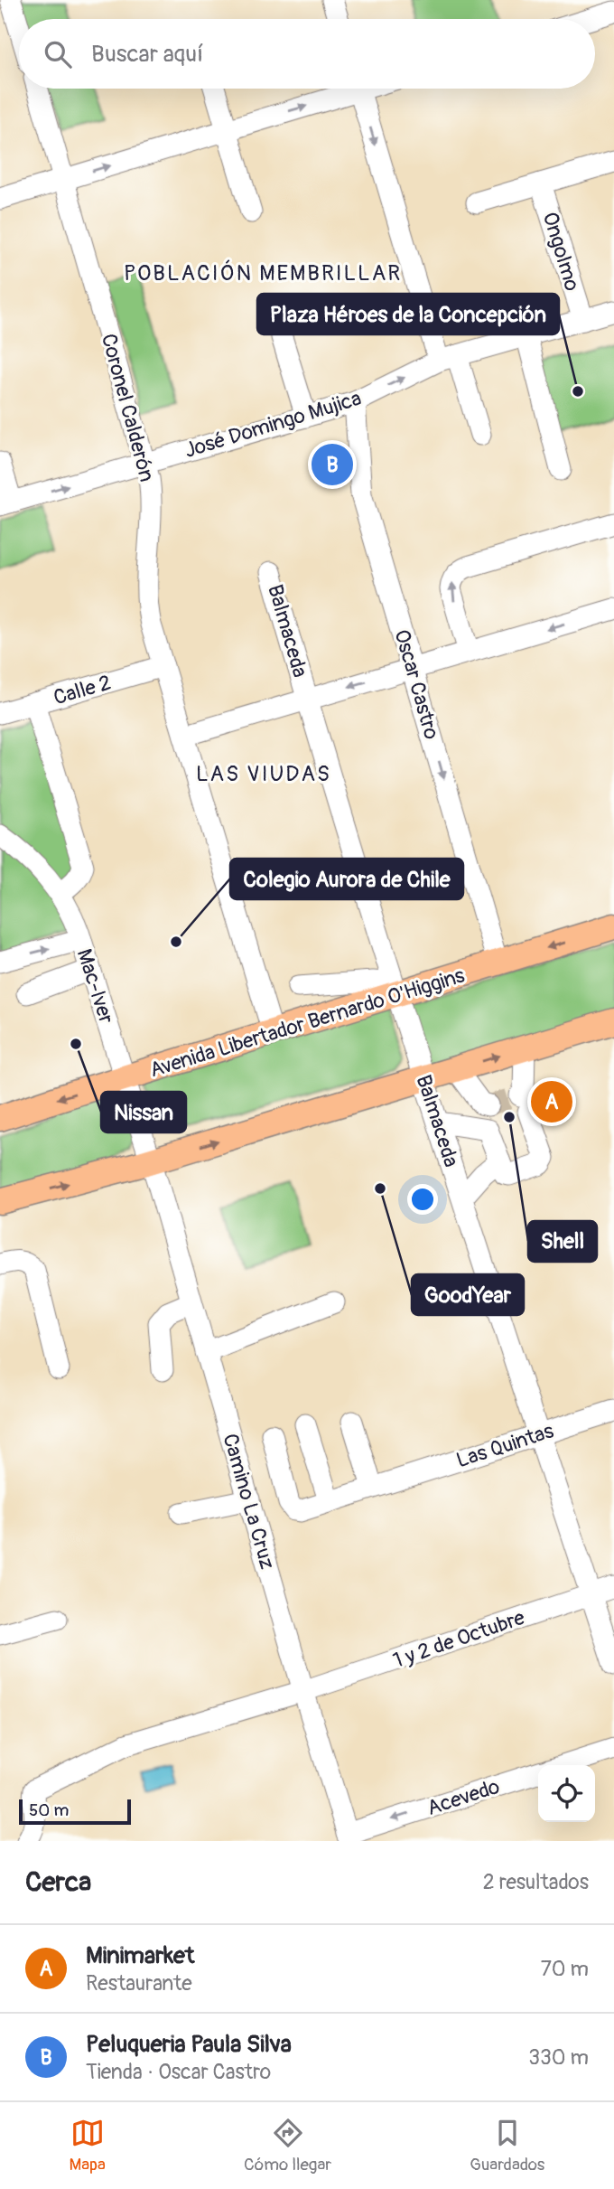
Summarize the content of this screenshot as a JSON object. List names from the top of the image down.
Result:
{
  "streets": {
    "main road": ["Avenida Libertador Bernardo O'Higgins"],
    "street": [
      "Ongolmo",
      "Coronel Calderón",
      "José Domingo Mujica",
      "Balmaceda",
      "Oscar Castro",
      "Calle 2",
      "Mac-Iver",
      "Las Quintas",
      "Camino La Cruz",
      "1 y 2 de Octubre",
      "Acevedo"
    ]
  },
  "crossings": [
    ["Ongolmo", "José Domingo Mujica"],
    ["Coronel Calderón", "José Domingo Mujica"],
    ["Coronel Calderón", "Calle 2"],
    ["Coronel Calderón", "Avenida Libertador Bernardo O'Higgins"],
    ["José Domingo Mujica", "Oscar Castro"],
    ["Balmaceda", "Avenida Libertador Bernardo O'Higgins"],
    ["Balmaceda", "Las Quintas"],
    ["Balmaceda", "1 y 2 de Octubre"],
    ["Oscar Castro", "Avenida Libertador Bernardo O'Higgins"],
    ["Mac-Iver", "Avenida Libertador Bernardo O'Higgins"],
    ["Mac-Iver", "Camino La Cruz"],
    ["Camino La Cruz", "1 y 2 de Octubre"],
    ["Camino La Cruz", "Acevedo"]
  ],
  "one_way": ["José Domingo Mujica", "Oscar Castro", "Acevedo"],
  "districts": ["POBLACIÓN MEMBRILLAR", "LAS VIUDAS"],
  "places": [
    "Plaza Héroes de la Concepción",
    "Colegio Aurora de Chile",
    "Nissan",
    "Shell",
    "GoodYear"
  ],
  "scale_bar": "50 m",
  "page": {
    "search": "Buscar aquí",
    "pins": ["B", "A"],
    "scale": "50 m",
    "heading": ["Cerca", "2 resultados"],
    "list": [
      {
        "mark": "A",
        "name": "Minimarket",
        "note": "Restaurante",
        "value": "70 m"
      },
      {
        "mark": "B",
        "name": "Peluqueria Paula Silva",
        "note": "Tienda · Oscar Castro",
        "value": "330 m"
      }
    ],
    "nav": ["Mapa", "Cómo llegar", "Guardados"]
  }
}
